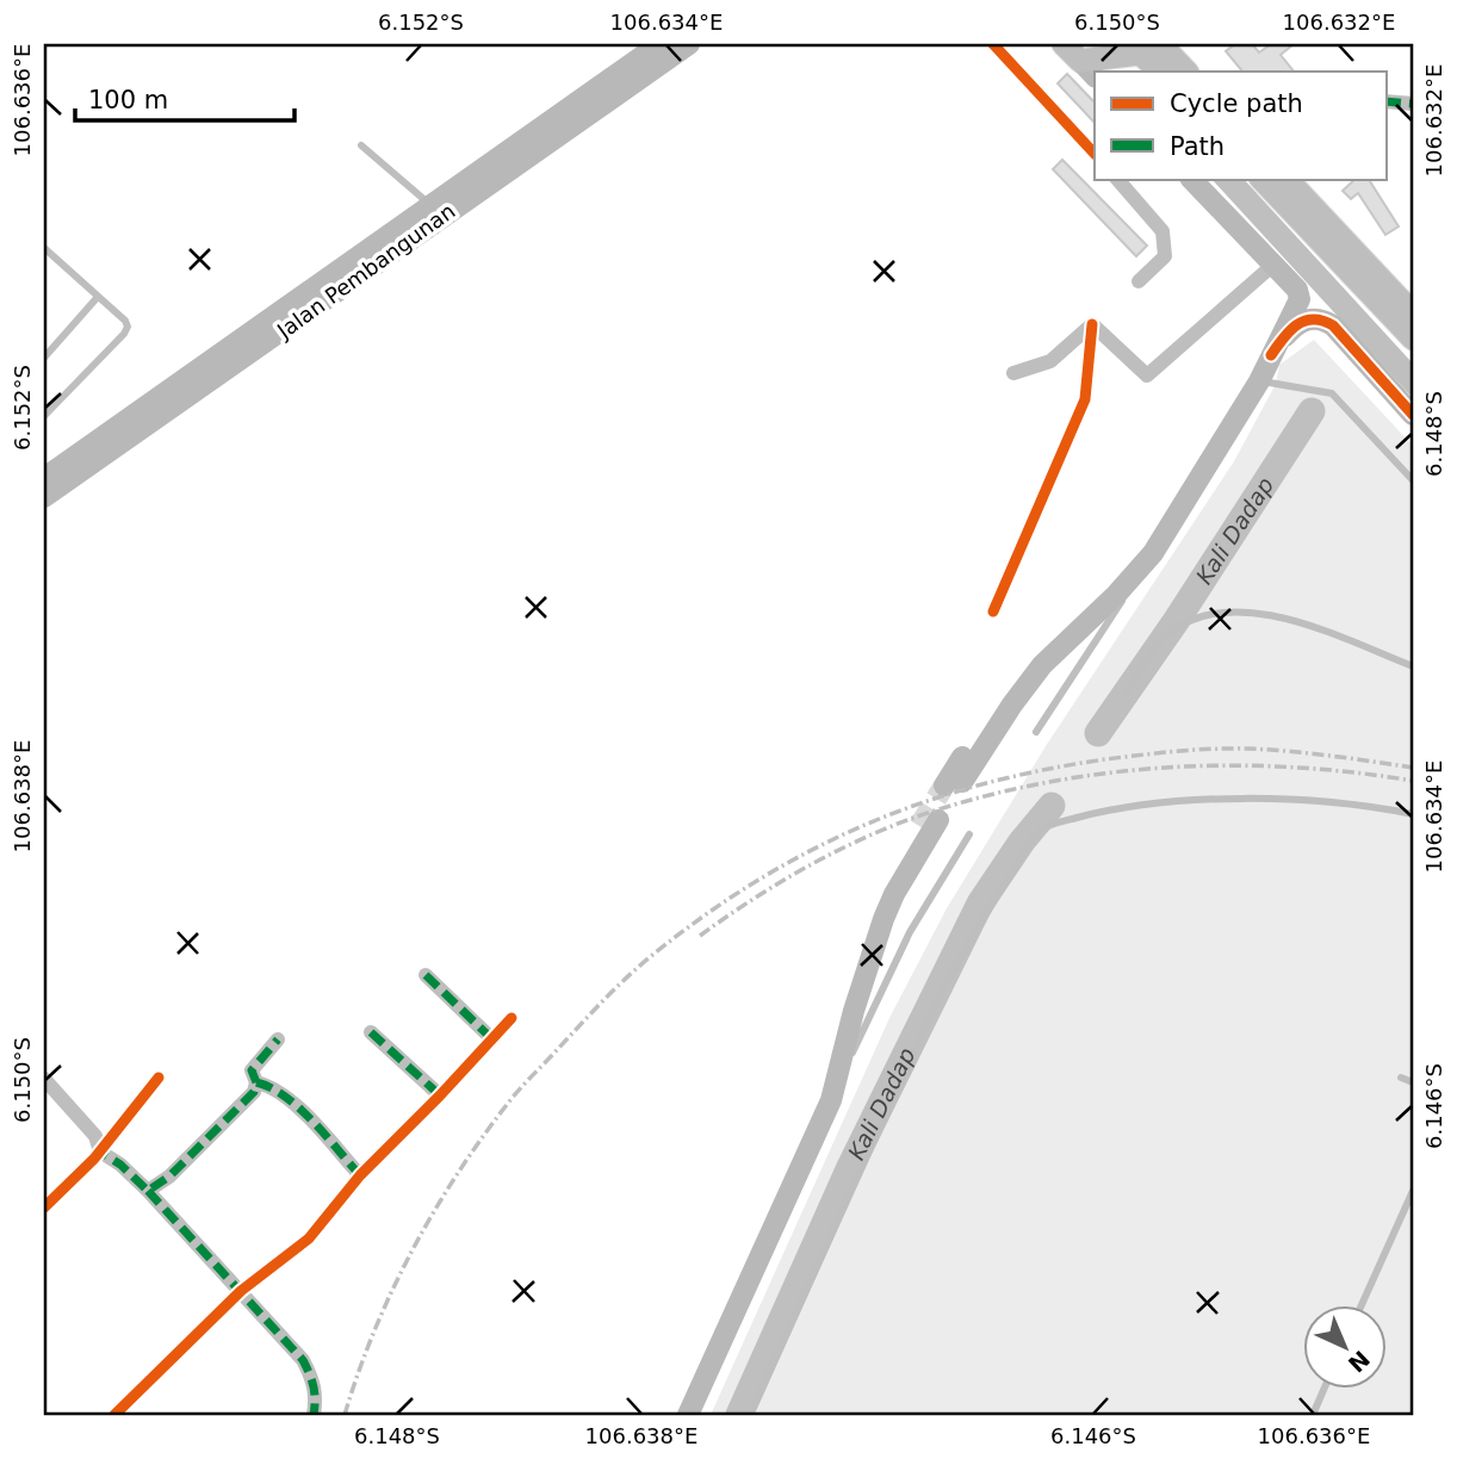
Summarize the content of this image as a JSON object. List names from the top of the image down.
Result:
{
  "streets": {
    "main road": ["Jalan Pembangunan"]
  },
  "water": ["Kali Dadap"],
  "legend": ["Cycle path", "Path"],
  "scale_bar": "100 m",
  "north": "bottom right",
  "coordinates": [
    "6.152°S",
    "106.634°E",
    "6.150°S",
    "106.632°E",
    "106.636°E",
    "6.148°S",
    "106.638°E",
    "6.146°S"
  ]
}
